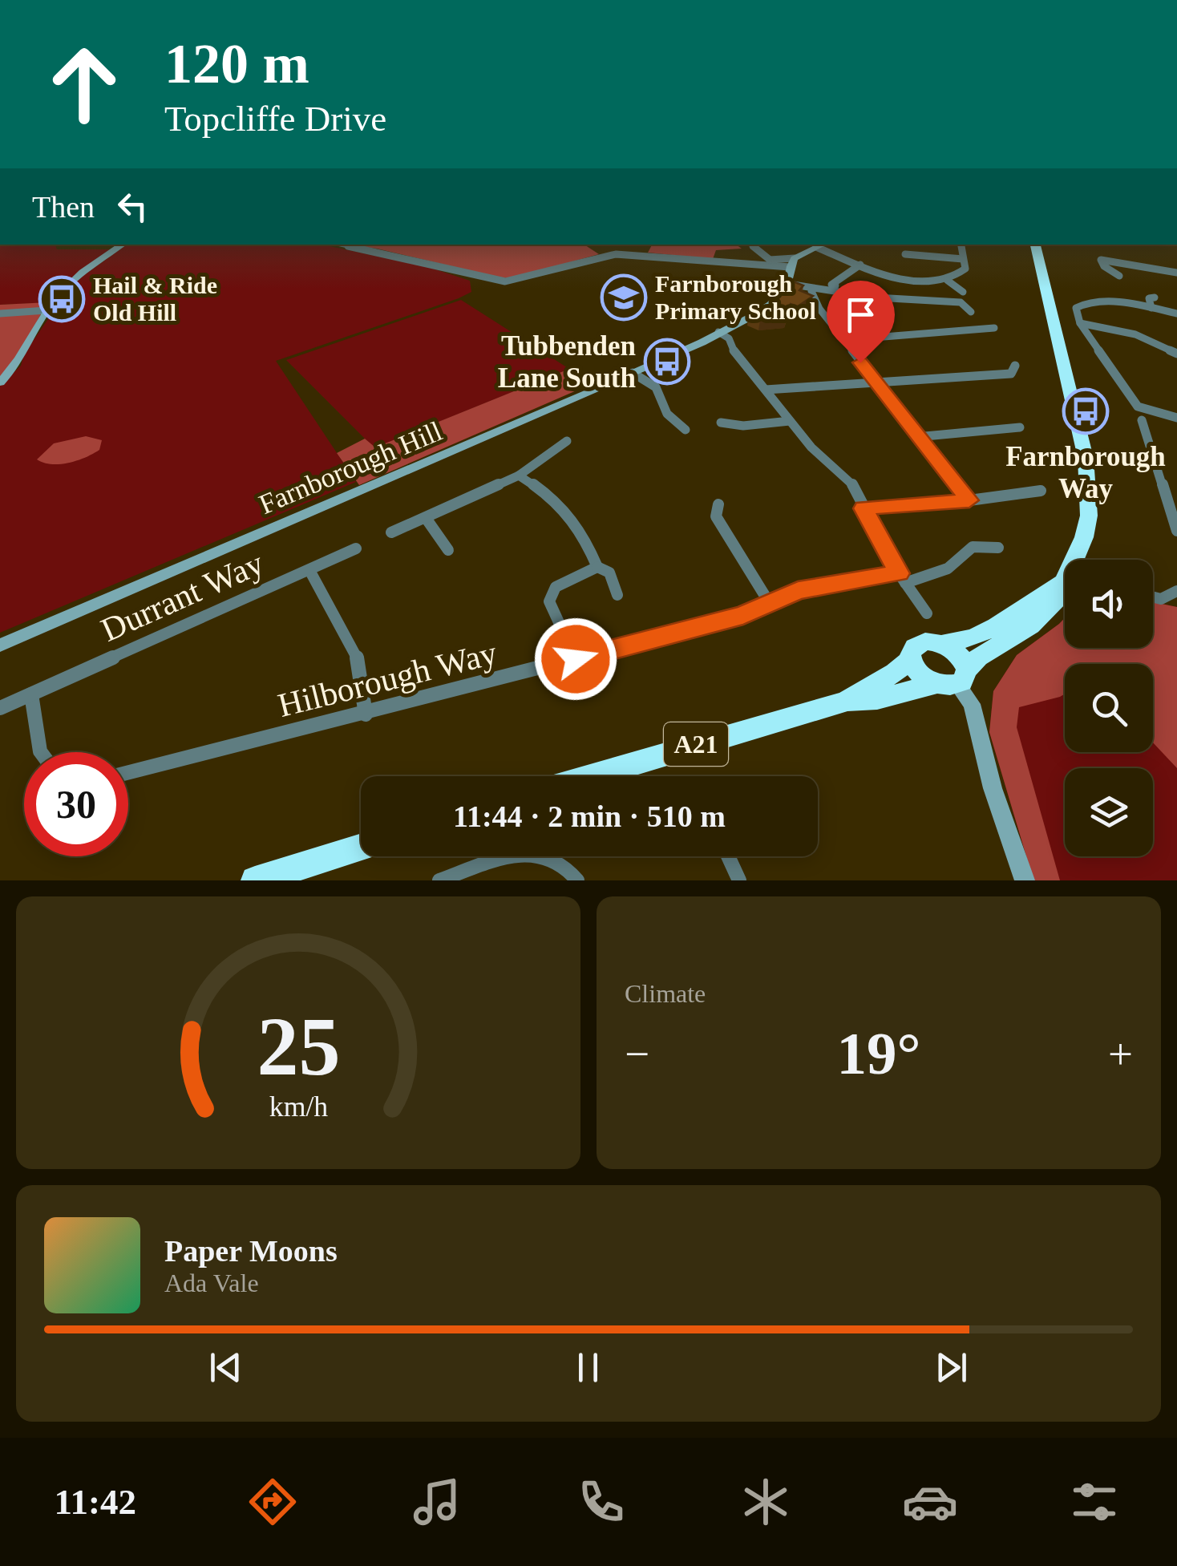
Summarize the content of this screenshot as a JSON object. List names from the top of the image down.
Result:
{
  "streets": {
    "highway": ["A21"],
    "main road": ["Farnborough Hill"],
    "street": ["Durrant Way", "Hilborough Way"]
  },
  "places": {
    "school or university": ["Farnborough Primary School"],
    "bus stop": ["Hail & Ride Old Hill", "Tubbenden Lane South", "Farnborough Way"]
  },
  "page": {
    "turn": ["120 m", "Topcliffe Drive"],
    "then": "Then",
    "limit": "30",
    "trip": "11:44 · 2 min · 510 m",
    "tile": "Climate",
    "heat": ["−", "19°", "+"],
    "song": ["Paper Moons", "Ada Vale"],
    "tabs": "11:42",
    "gauge": ["25", "km/h"]
  }
}
